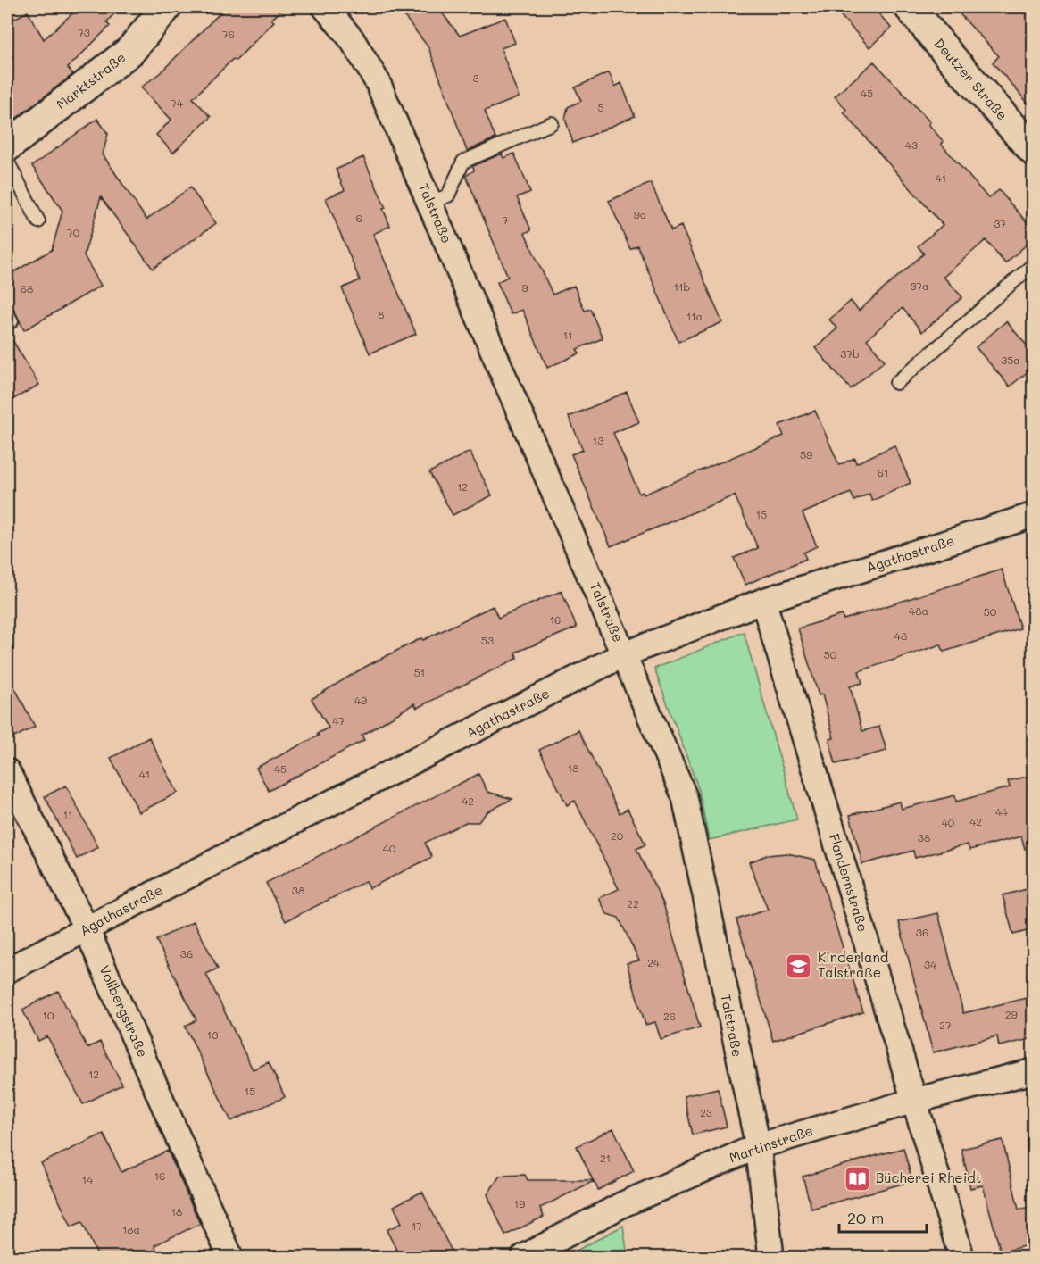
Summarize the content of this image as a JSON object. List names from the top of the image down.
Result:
{
  "streets": {
    "street": [
      "Deutzer Straße",
      "Marktstraße",
      "Talstraße",
      "Agathastraße",
      "Flandernstraße",
      "Vollbergstraße",
      "Martinstraße"
    ]
  },
  "crossings": [
    ["Talstraße", "Agathastraße"],
    ["Talstraße", "Martinstraße"],
    ["Agathastraße", "Flandernstraße"],
    ["Agathastraße", "Vollbergstraße"],
    ["Flandernstraße", "Martinstraße"]
  ],
  "places": {
    "school or university": ["Kinderland Talstraße"],
    "library": ["Bücherei Rheidt"]
  },
  "house_numbers": [
    "73",
    "76",
    "3",
    "45",
    "74",
    "5",
    "43",
    "41",
    "9a",
    "6",
    "7",
    "37",
    "70",
    "37a",
    "11b",
    "9",
    "68",
    "8",
    "11a",
    "11",
    "37b",
    "35a",
    "13",
    "59",
    "61",
    "12",
    "15",
    "48a",
    "50",
    "16",
    "48",
    "53",
    "50",
    "51",
    "49",
    "47",
    "18",
    "45",
    "41",
    "42",
    "44",
    "11",
    "42",
    "40",
    "20",
    "38",
    "40",
    "38",
    "22",
    "36",
    "36",
    "24",
    "34",
    "29",
    "10",
    "26",
    "27",
    "13",
    "12",
    "15",
    "23",
    "21",
    "16",
    "14",
    "19",
    "18",
    "17",
    "18a"
  ],
  "scale_bar": "20 m"
}
